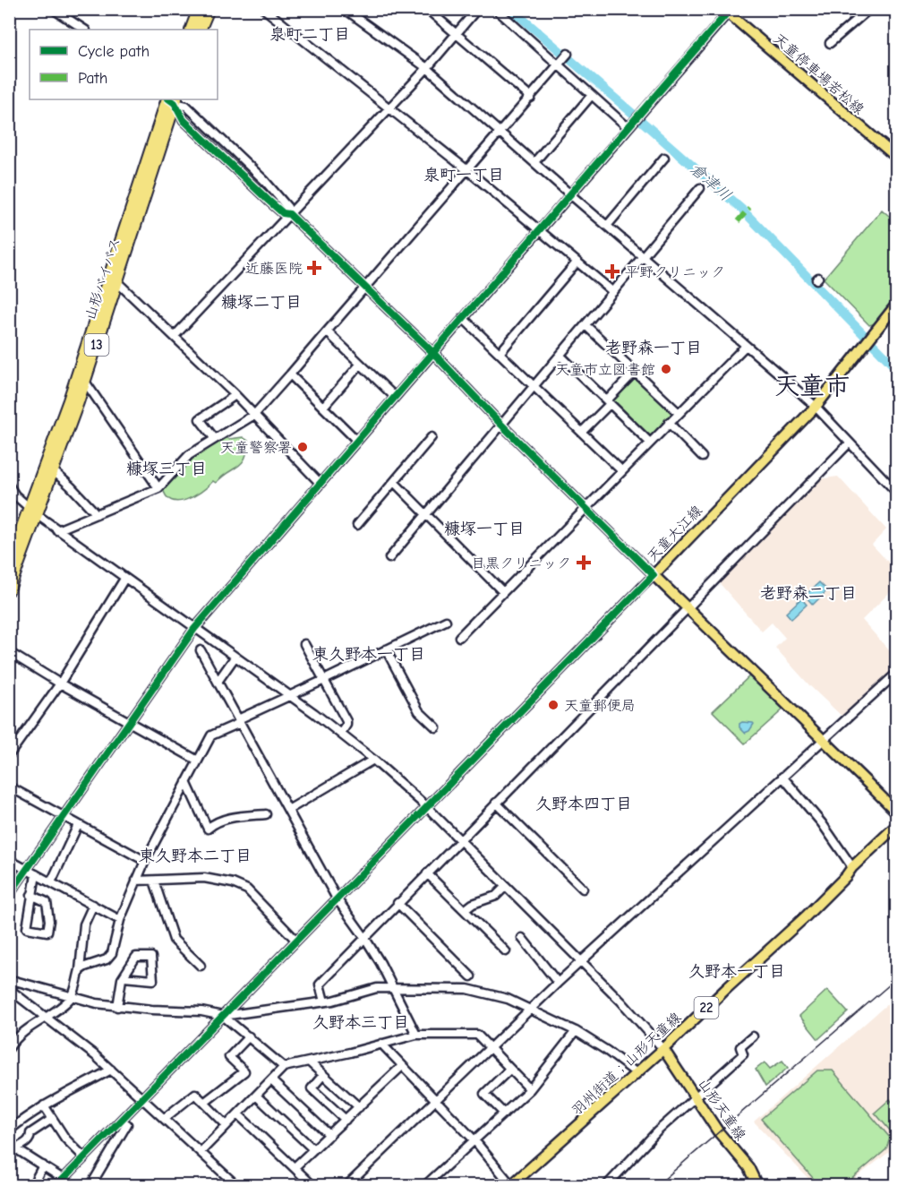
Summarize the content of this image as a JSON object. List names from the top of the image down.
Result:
{
  "streets": {
    "highway": ["山形バイパス", "13"],
    "main road": [
      "天童停車場若松線",
      "天童大江線",
      "22",
      "羽州街道；山形天童線",
      "山形天童線"
    ]
  },
  "crossings": [
    ["羽州街道；山形天童線", "山形天童線"]
  ],
  "districts": [
    "泉町二丁目",
    "泉町一丁目",
    "糠塚二丁目",
    "老野森一丁目",
    "天童市",
    "糠塚三丁目",
    "糠塚一丁目",
    "老野森二丁目",
    "東久野本一丁目",
    "久野本四丁目",
    "東久野本二丁目",
    "久野本一丁目",
    "久野本三丁目"
  ],
  "water": ["倉津川"],
  "places": {
    "health": ["近藤医院", "平野クリニック", "目黒クリニック"],
    "other": ["天童市立図書館", "天童警察署", "天童郵便局"]
  },
  "legend": ["Cycle path", "Path"]
}
